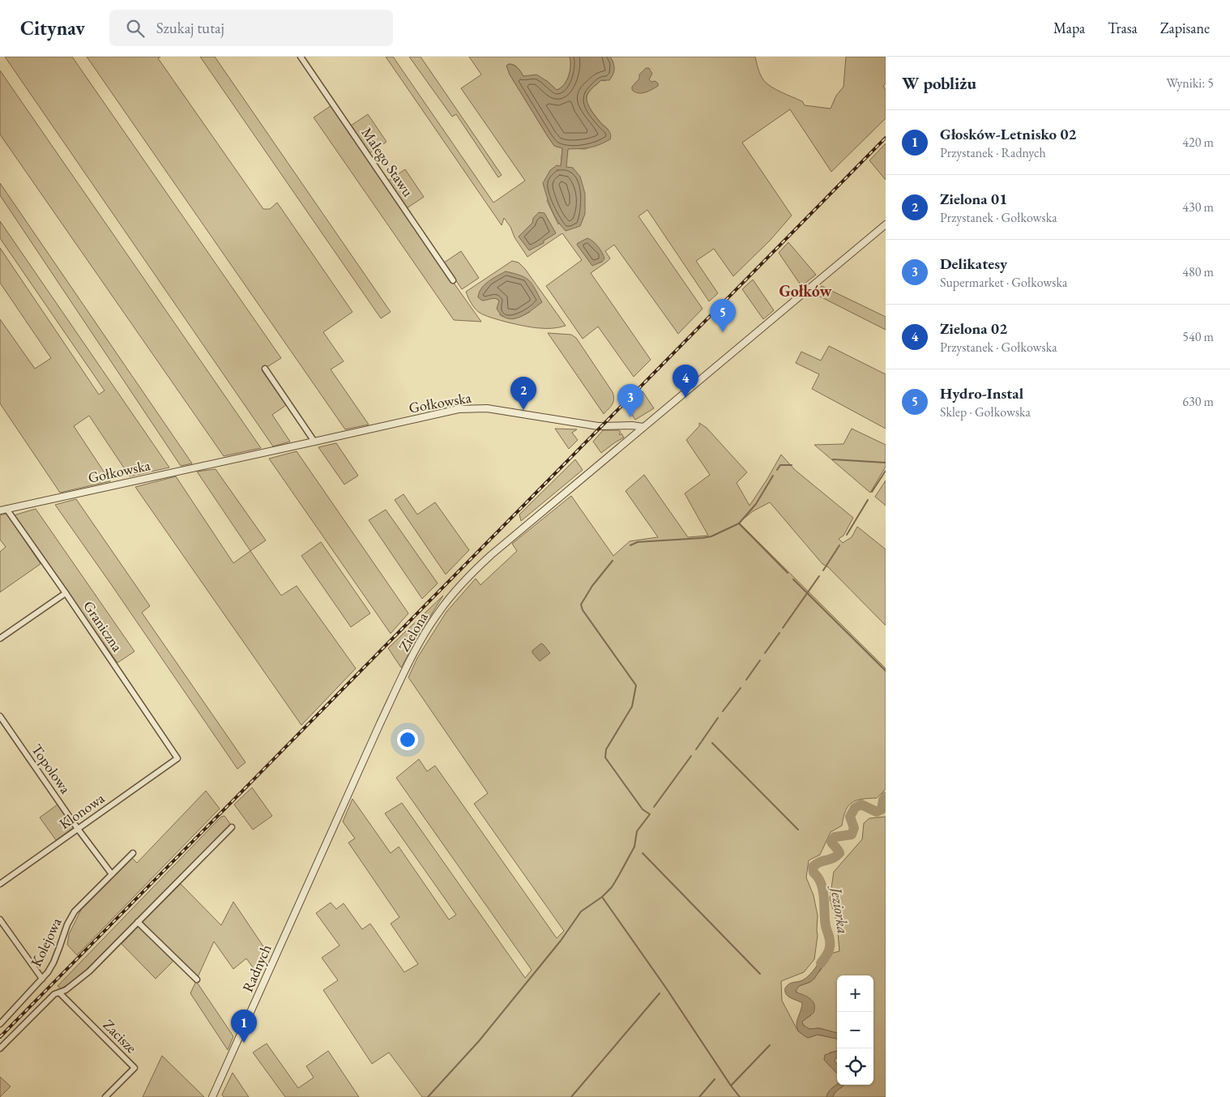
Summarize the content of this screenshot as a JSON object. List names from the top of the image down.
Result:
{
  "streets": {
    "street": [
      "Małego Stawu",
      "Gołkowska",
      "Graniczna",
      "Zielona",
      "Topolowa",
      "Klonowa",
      "Kolejowa",
      "Radnych",
      "Zacisze"
    ]
  },
  "crossings": [
    ["Gołkowska", "Graniczna"],
    ["Gołkowska", "Zielona"],
    ["Graniczna", "Klonowa"],
    ["Zielona", "Radnych"],
    ["Topolowa", "Klonowa"],
    ["Topolowa", "Kolejowa"]
  ],
  "districts": ["Gołków"],
  "water": ["Jeziorka"],
  "page": {
    "header": "Citynav",
    "search": "Szukaj tutaj",
    "nav": ["Mapa", "Trasa", "Zapisane"],
    "heading": ["W pobliżu", "Wyniki: 5"],
    "list": [
      {
        "mark": "1",
        "name": "Głosków-Letnisko 02",
        "note": "Przystanek · Radnych",
        "value": "420 m"
      },
      {
        "mark": "2",
        "name": "Zielona 01",
        "note": "Przystanek · Gołkowska",
        "value": "430 m"
      },
      {
        "mark": "3",
        "name": "Delikatesy",
        "note": "Supermarket · Gołkowska",
        "value": "480 m"
      },
      {
        "mark": "4",
        "name": "Zielona 02",
        "note": "Przystanek · Gołkowska",
        "value": "540 m"
      },
      {
        "mark": "5",
        "name": "Hydro-Instal",
        "note": "Sklep · Gołkowska",
        "value": "630 m"
      }
    ],
    "pins": [
      "5",
      "4",
      "2",
      "3",
      "1"
    ],
    "map_buttons": ["+", "−"]
  }
}
